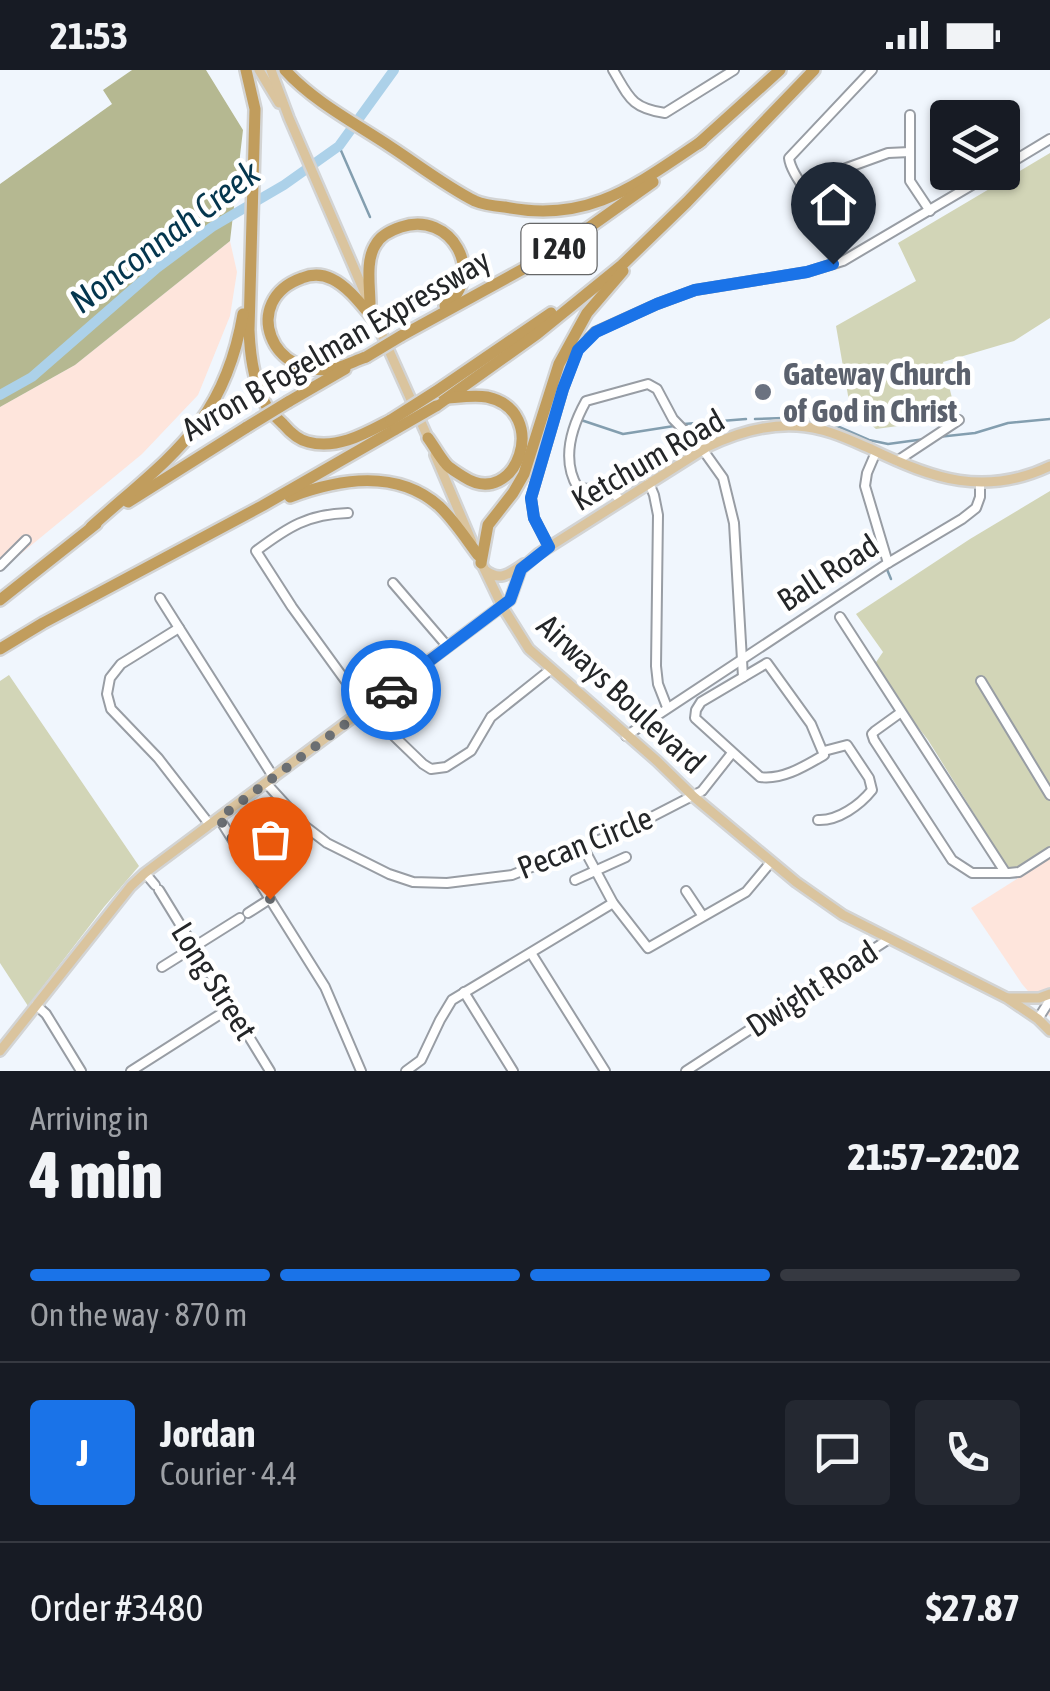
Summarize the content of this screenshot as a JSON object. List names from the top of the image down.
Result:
{
  "streets": {
    "highway": ["I 240", "Avron B Fogelman Expressway"],
    "main road": ["Ketchum Road", "Airways Boulevard"],
    "street": [
      "Ball Road",
      "Pecan Circle",
      "Long Street",
      "Dwight Road"
    ]
  },
  "crossings": [
    ["I 240", "Avron B Fogelman Expressway"],
    ["Ketchum Road", "Ball Road"],
    ["Ketchum Road", "Airways Boulevard"],
    ["Ketchum Road", "Pecan Circle"],
    ["Ketchum Road", "Long Street"],
    ["Ball Road", "Airways Boulevard"],
    ["Airways Boulevard", "Pecan Circle"],
    ["Airways Boulevard", "Dwight Road"]
  ],
  "water": ["Nonconnah Creek"],
  "places": ["Gateway Church of God in Christ"],
  "page": {
    "status": "21:53",
    "heading": ["4 min", "Arriving in", "21:57–22:02"],
    "panel": [
      "Jordan",
      "Courier · 4.4",
      "Order #3480",
      "$27.87"
    ],
    "bar": "On the way · 870 m",
    "round": "J"
  }
}
